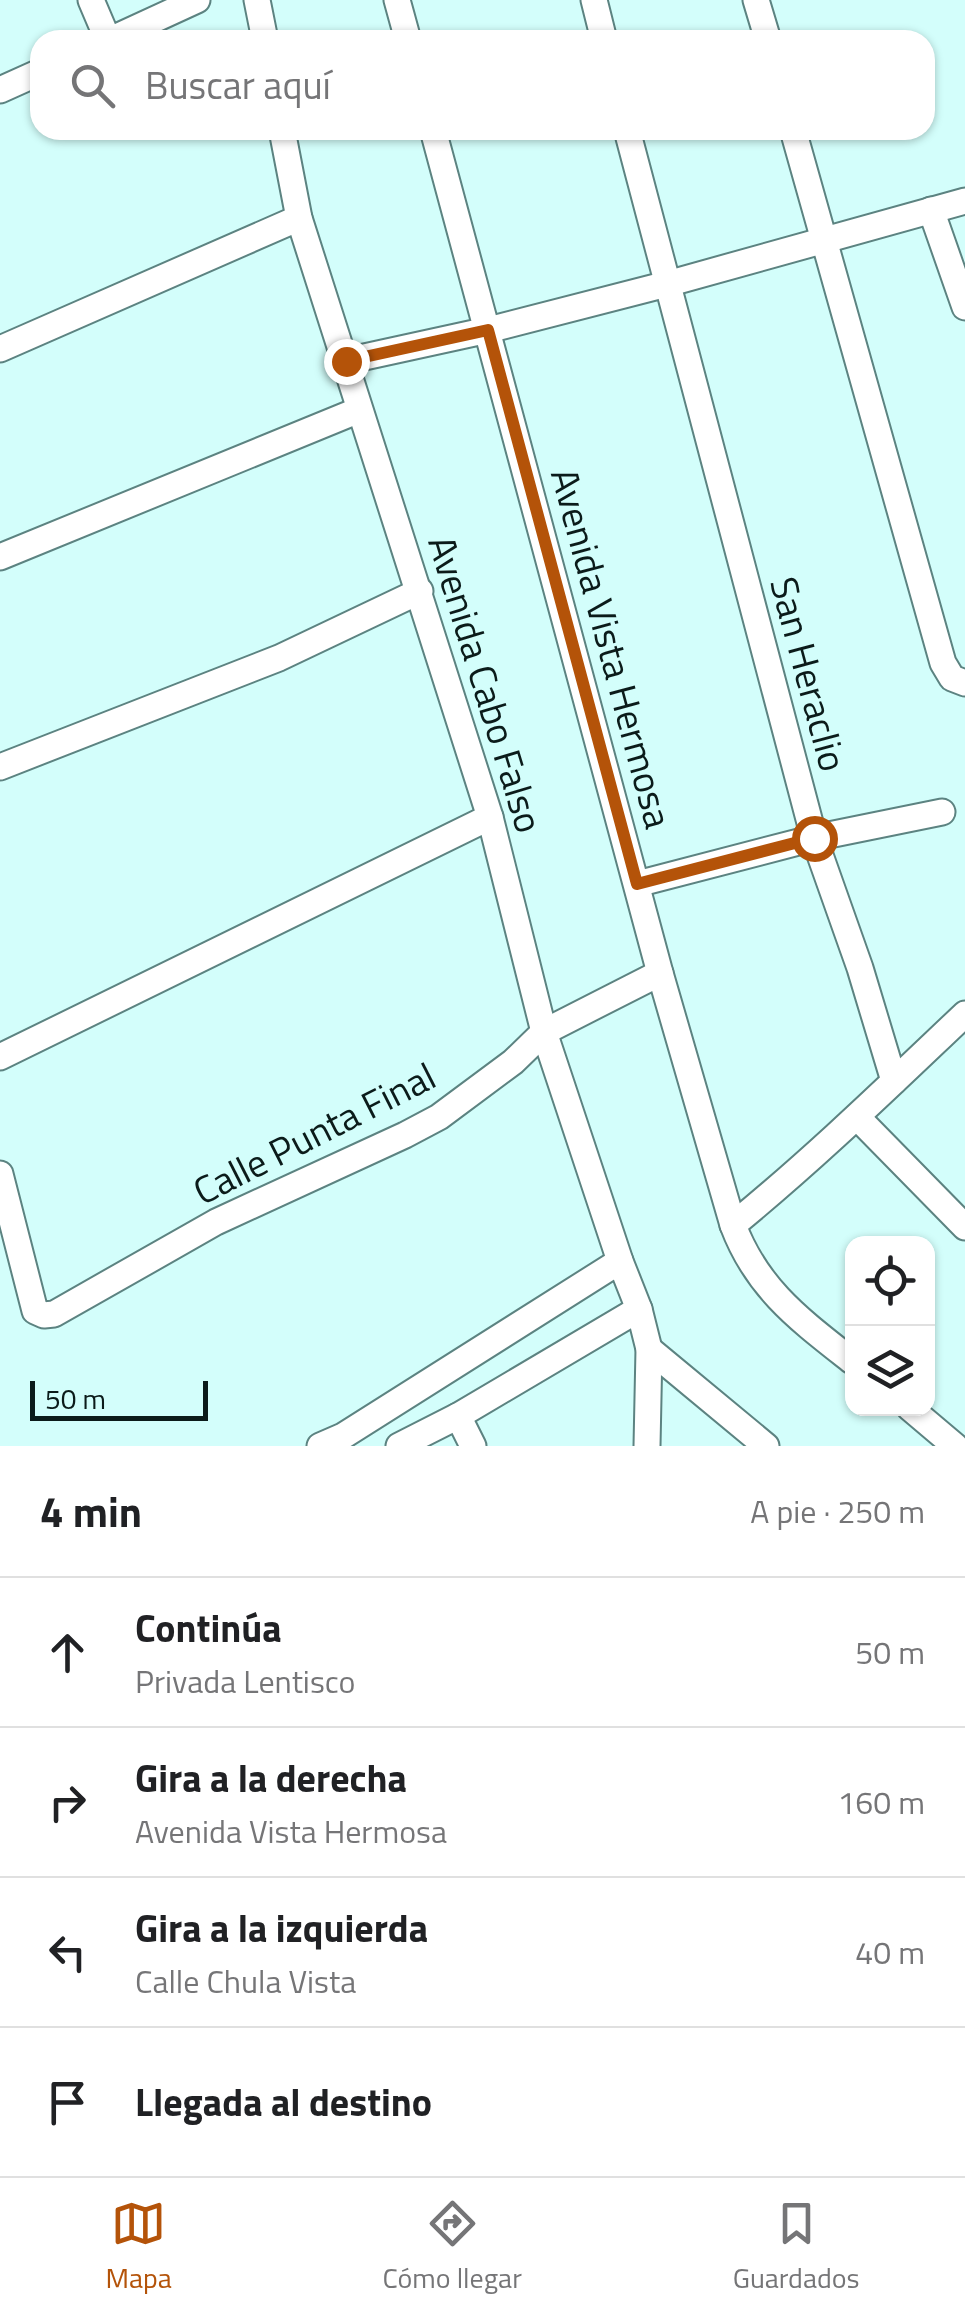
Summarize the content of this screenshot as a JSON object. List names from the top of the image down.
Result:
{
  "streets": {
    "street": [
      "Avenida Vista Hermosa",
      "San Heraclio",
      "Avenida Cabo Falso",
      "Calle Punta Final"
    ]
  },
  "crossings": [
    ["Avenida Vista Hermosa", "Calle Punta Final"],
    ["Avenida Cabo Falso", "Calle Punta Final"]
  ],
  "scale_bar": "50 m",
  "page": {
    "search": "Buscar aquí",
    "scale": "50 m",
    "heading": ["4 min", "A pie · 250 m"],
    "list": [
      ["Continúa", "Privada Lentisco", "50 m"],
      ["Gira a la derecha", "Avenida Vista Hermosa", "160 m"],
      ["Gira a la izquierda", "Calle Chula Vista", "40 m"],
      "Llegada al destino"
    ],
    "nav": ["Mapa", "Cómo llegar", "Guardados"]
  }
}
